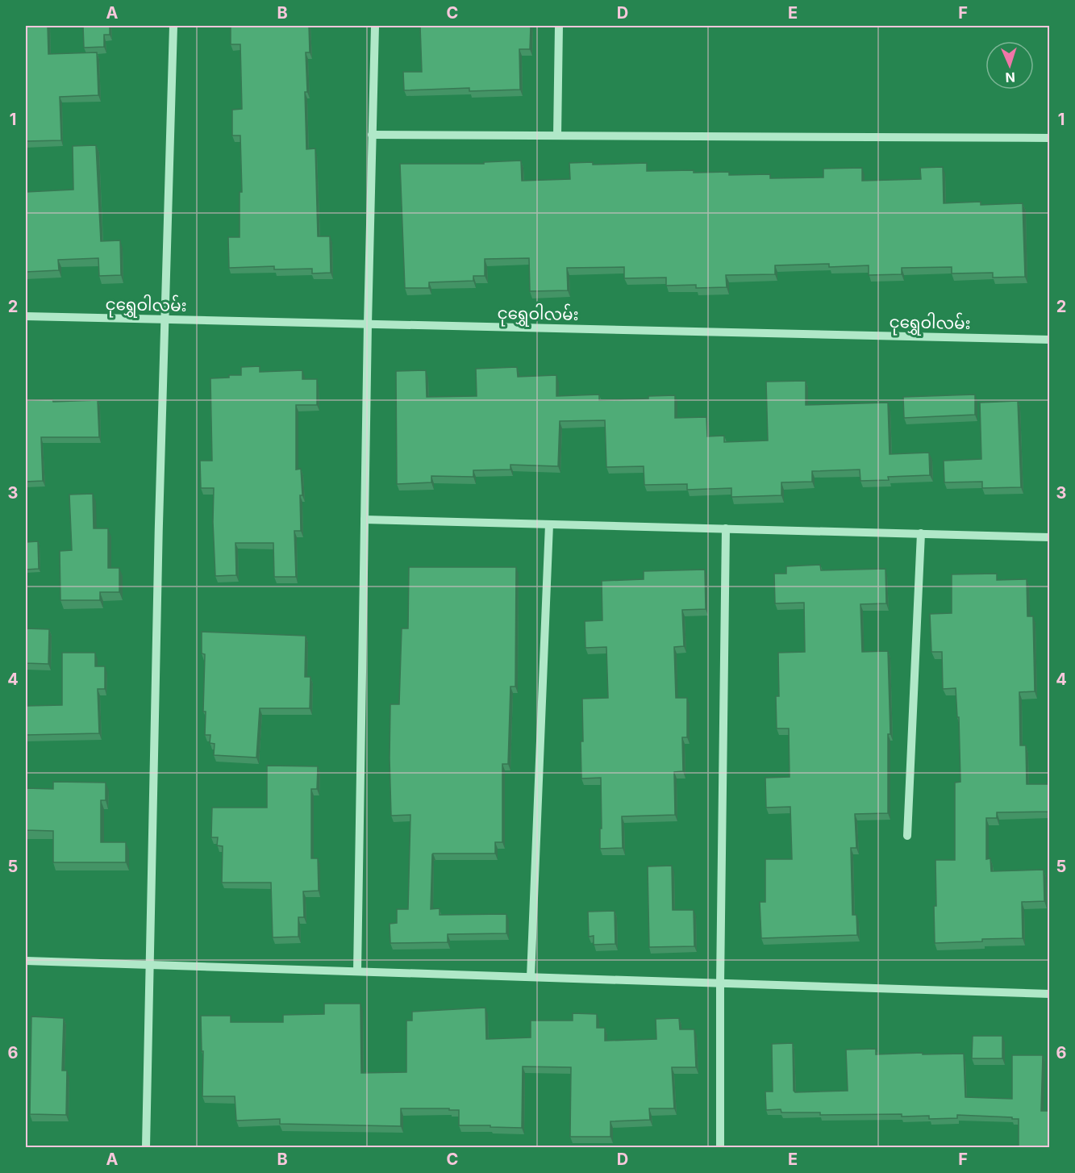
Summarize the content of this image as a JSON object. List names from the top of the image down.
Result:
{
  "streets": {
    "street": ["ငုရွှေဝါလမ်း"]
  },
  "north": "bottom",
  "grid": {
    "columns": [
      "A",
      "B",
      "C",
      "D",
      "E",
      "F"
    ],
    "rows": [
      "1",
      "2",
      "3",
      "4",
      "5",
      "6"
    ]
  }
}
